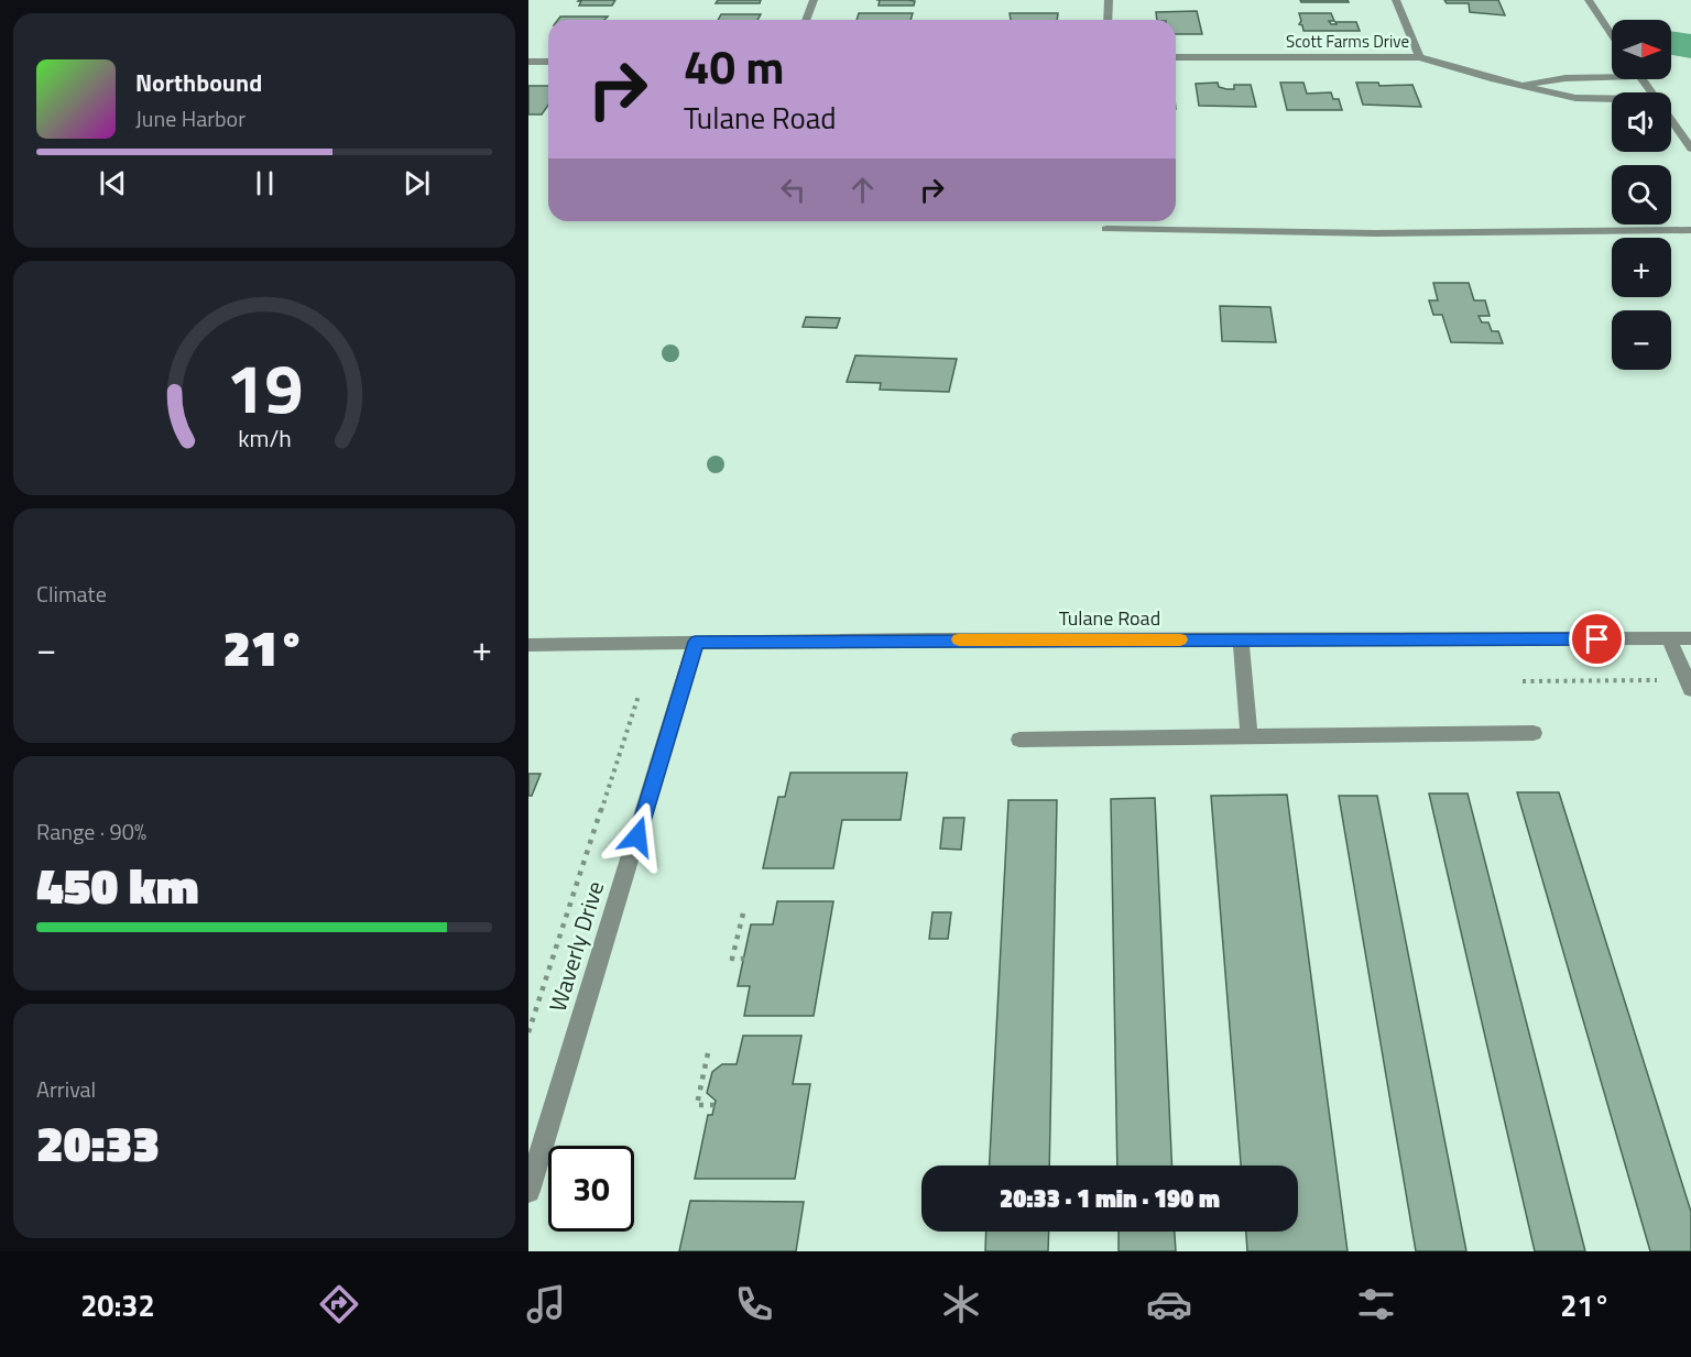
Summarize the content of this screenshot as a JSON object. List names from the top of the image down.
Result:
{
  "streets": {
    "street": ["Scott Farms Drive", "Tulane Road", "Waverly Drive"]
  },
  "crossings": [
    ["Tulane Road", "Waverly Drive"]
  ],
  "north": "right",
  "page": {
    "map_buttons": ["+", "−"],
    "turn": ["40 m", "Tulane Road"],
    "song": ["Northbound", "June Harbor"],
    "tile": [
      "Climate",
      ["Range · 90%", "450 km"],
      ["Arrival", "20:33"]
    ],
    "heat": ["−", "21°", "+"],
    "limit": "30",
    "trip": "20:33 · 1 min · 190 m",
    "tabs": ["20:32", "21°"],
    "gauge": ["19", "km/h"]
  }
}
